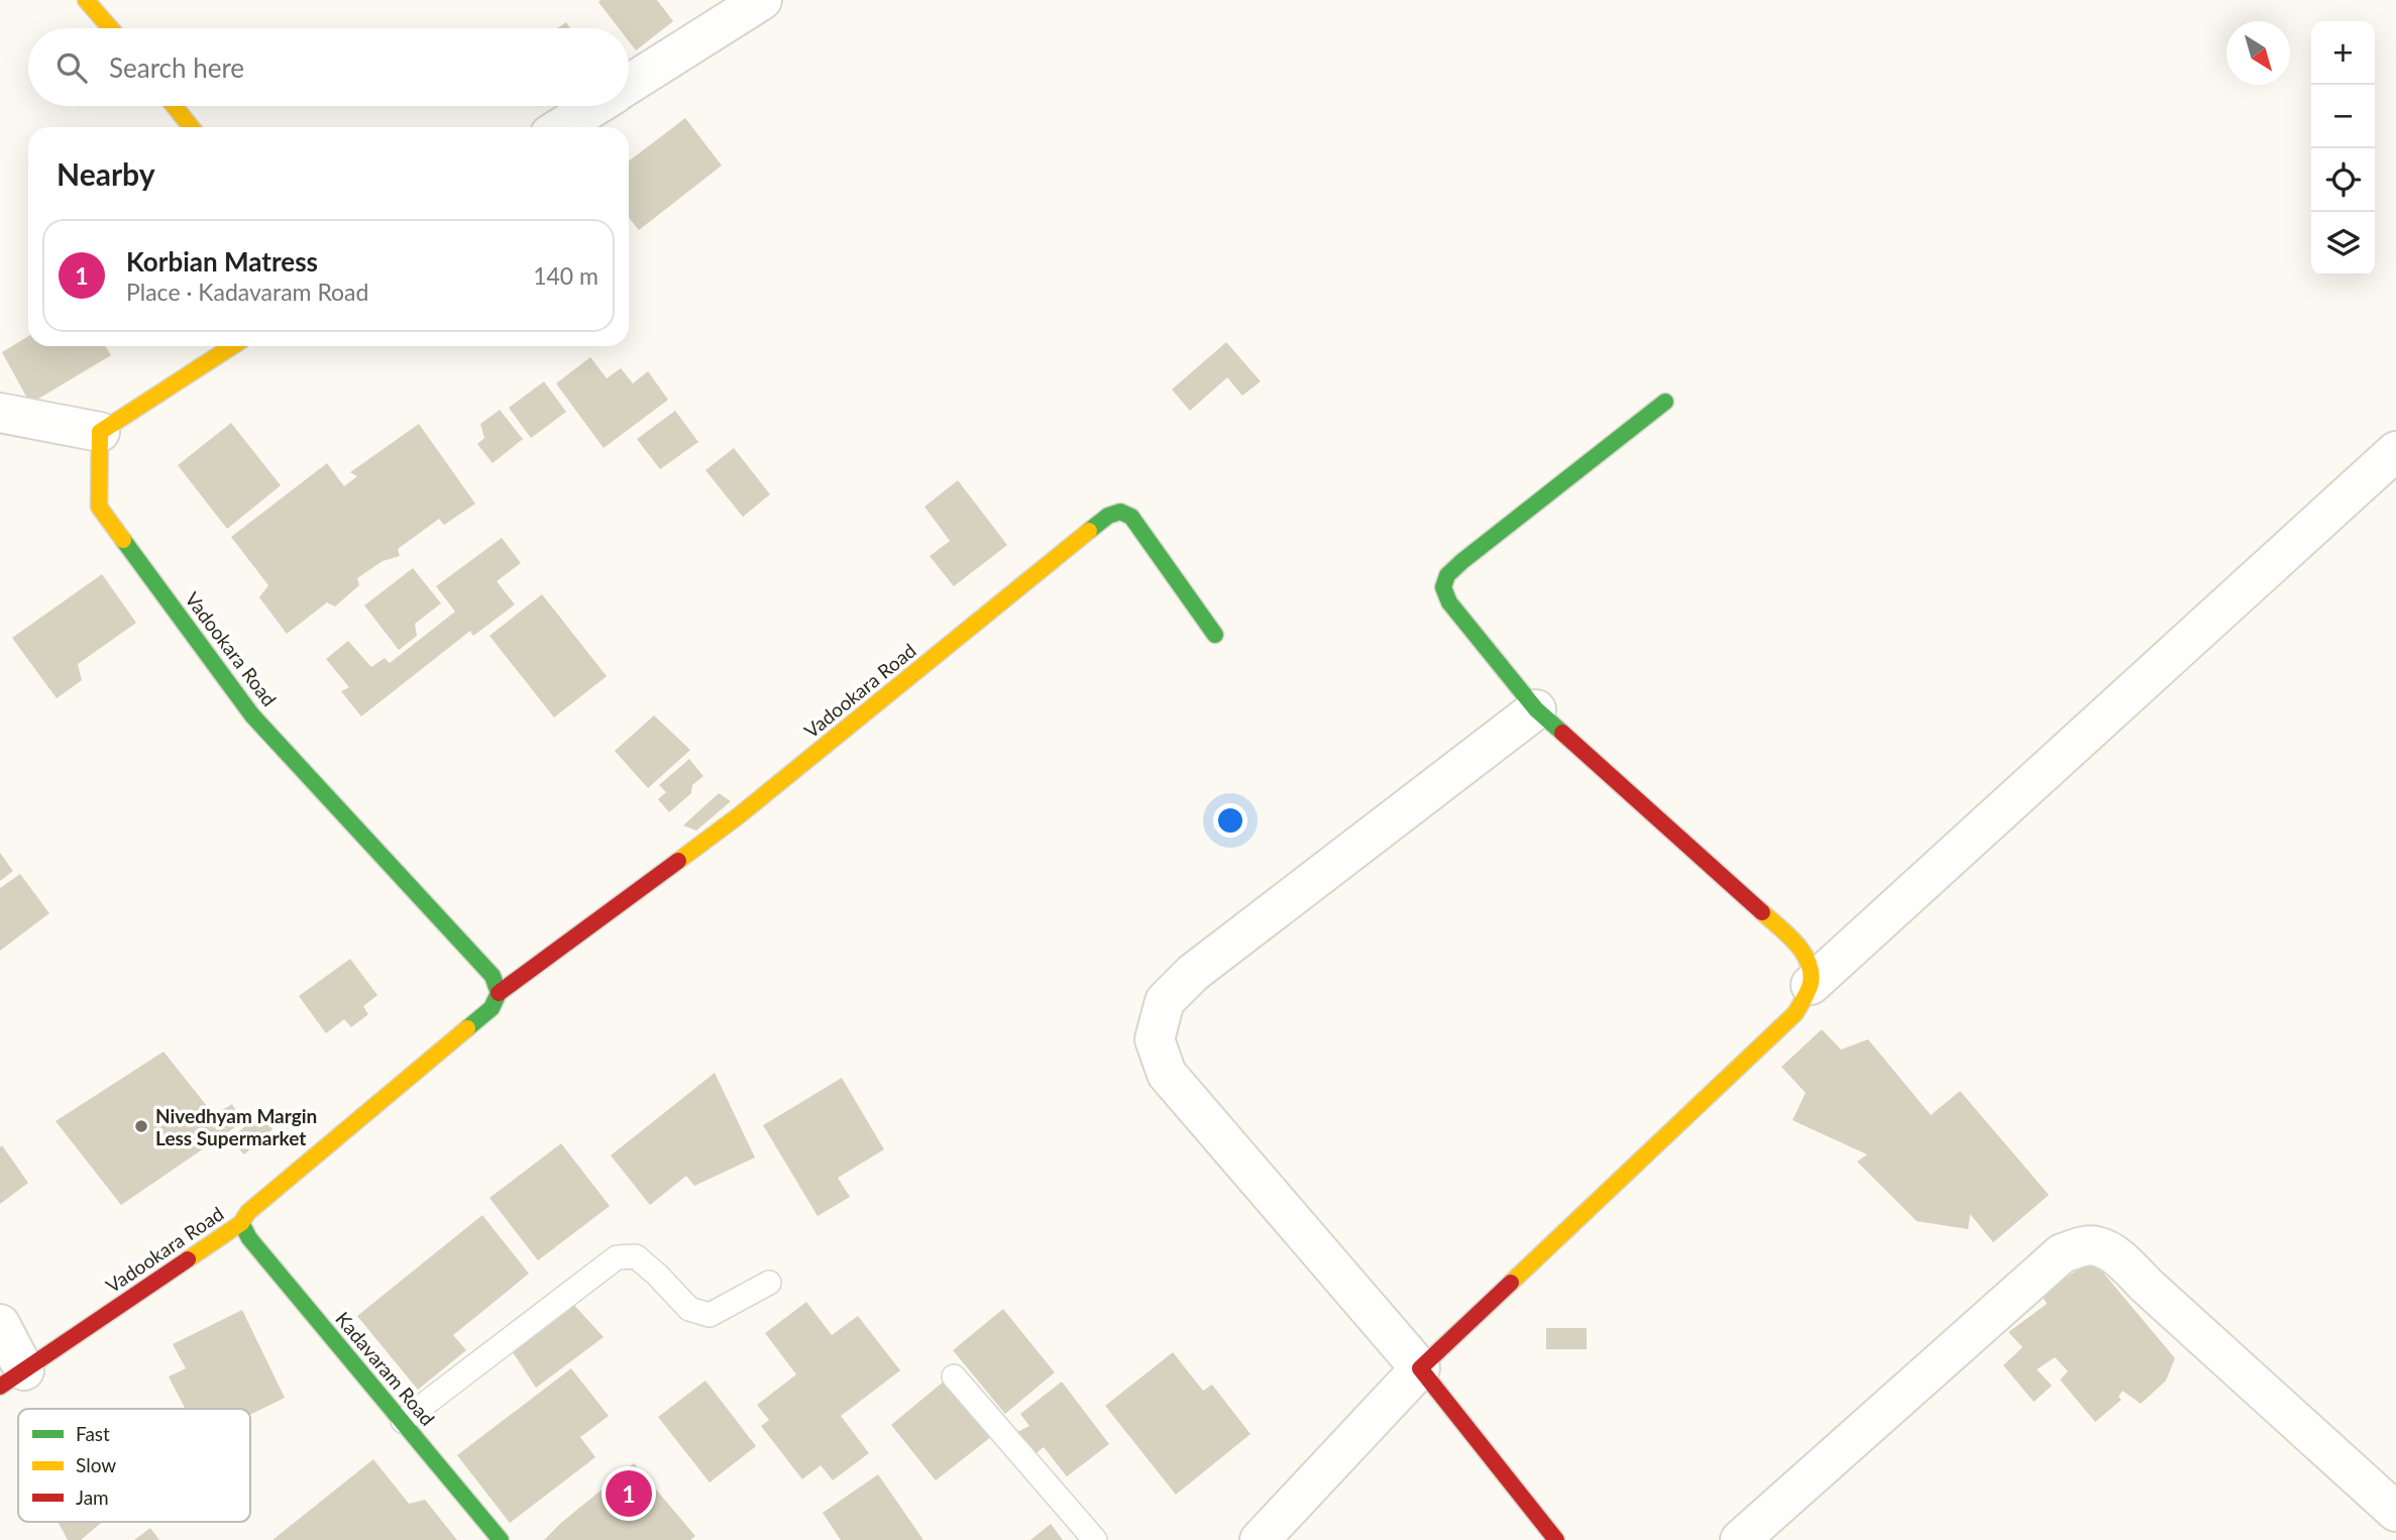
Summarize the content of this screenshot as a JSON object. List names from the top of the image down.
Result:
{
  "streets": {
    "street": ["Vadookara Road", "Kadavaram Road"]
  },
  "crossings": [
    ["Vadookara Road", "Kadavaram Road"]
  ],
  "places": ["Nivedhyam Margin Less Supermarket"],
  "legend": ["Fast", "Slow", "Jam"],
  "north": "bottom right",
  "page": {
    "map_buttons": ["+", "−"],
    "search": "Search here",
    "heading": "Nearby",
    "list": [
      {
        "mark": "1",
        "name": "Korbian Matress",
        "note": "Place · Kadavaram Road",
        "value": "140 m"
      }
    ],
    "pins": "1"
  }
}
